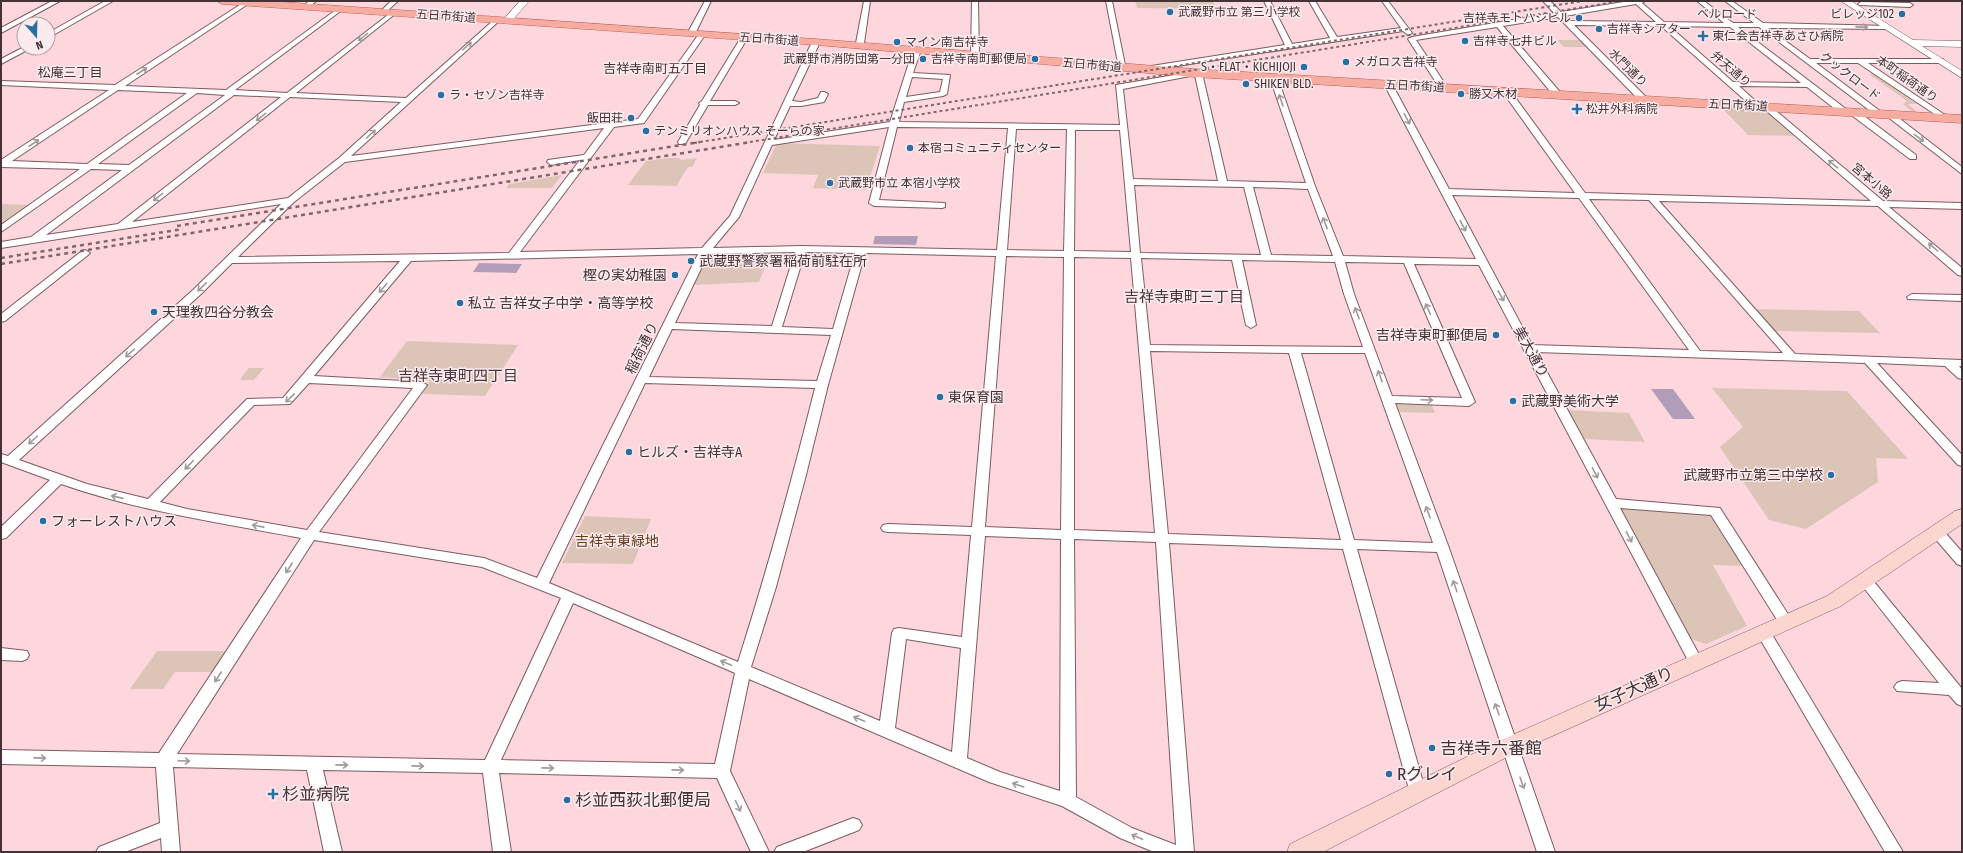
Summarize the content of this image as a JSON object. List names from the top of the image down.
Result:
{
  "streets": {
    "main road": ["五日市街道", "女子大通り"],
    "street": [
      "ベルロード",
      "水門通り",
      "弁天通り",
      "クックロード",
      "本町稲荷通り",
      "宮本小路",
      "稲荷通り",
      "美大通り"
    ]
  },
  "crossings": [
    ["ベルロード", "水門通り"],
    ["ベルロード", "弁天通り"],
    ["ベルロード", "クックロード"],
    ["五日市街道", "水門通り"],
    ["五日市街道", "弁天通り"],
    ["五日市街道", "クックロード"],
    ["五日市街道", "本町稲荷通り"],
    ["五日市街道", "宮本小路"],
    ["五日市街道", "稲荷通り"],
    ["五日市街道", "美大通り"],
    ["弁天通り", "宮本小路"],
    ["美大通り", "女子大通り"]
  ],
  "one_way": ["美大通り"],
  "districts": [
    "吉祥寺南町五丁目",
    "松庵三丁目",
    "吉祥寺東町三丁目",
    "吉祥寺東町四丁目"
  ],
  "parks": ["吉祥寺東緑地"],
  "places": {
    "other": [
      "武蔵野市立 第三小学校",
      "ビレッジ102",
      "吉祥寺モトハシビル",
      "吉祥寺シアター",
      "吉祥寺七井ビル",
      "マイン南吉祥寺",
      "武蔵野市消防団第一分団",
      "吉祥寺南町郵便局",
      "メガロス吉祥寺",
      "S・FLAT・KICHIJOJI",
      "SHIKEN BLD.",
      "勝又木材",
      "ラ・セゾン吉祥寺",
      "飯田荘",
      "テンミリオンハウス そーらの家",
      "本宿コミュニティセンター",
      "武蔵野市立 本宿小学校",
      "武蔵野警察署稲荷前駐在所",
      "樫の実幼稚園",
      "私立 吉祥女子中学・高等学校",
      "天理教四谷分教会",
      "吉祥寺東町郵便局",
      "東保育園",
      "武蔵野美術大学",
      "ヒルズ・吉祥寺A",
      "武蔵野市立第三中学校",
      "フォーレストハウス",
      "吉祥寺六番館",
      "Rグレイ",
      "杉並西荻北郵便局"
    ],
    "health": ["東仁会吉祥寺あさひ病院", "松井外科病院", "杉並病院"]
  },
  "north": "bottom"
}
